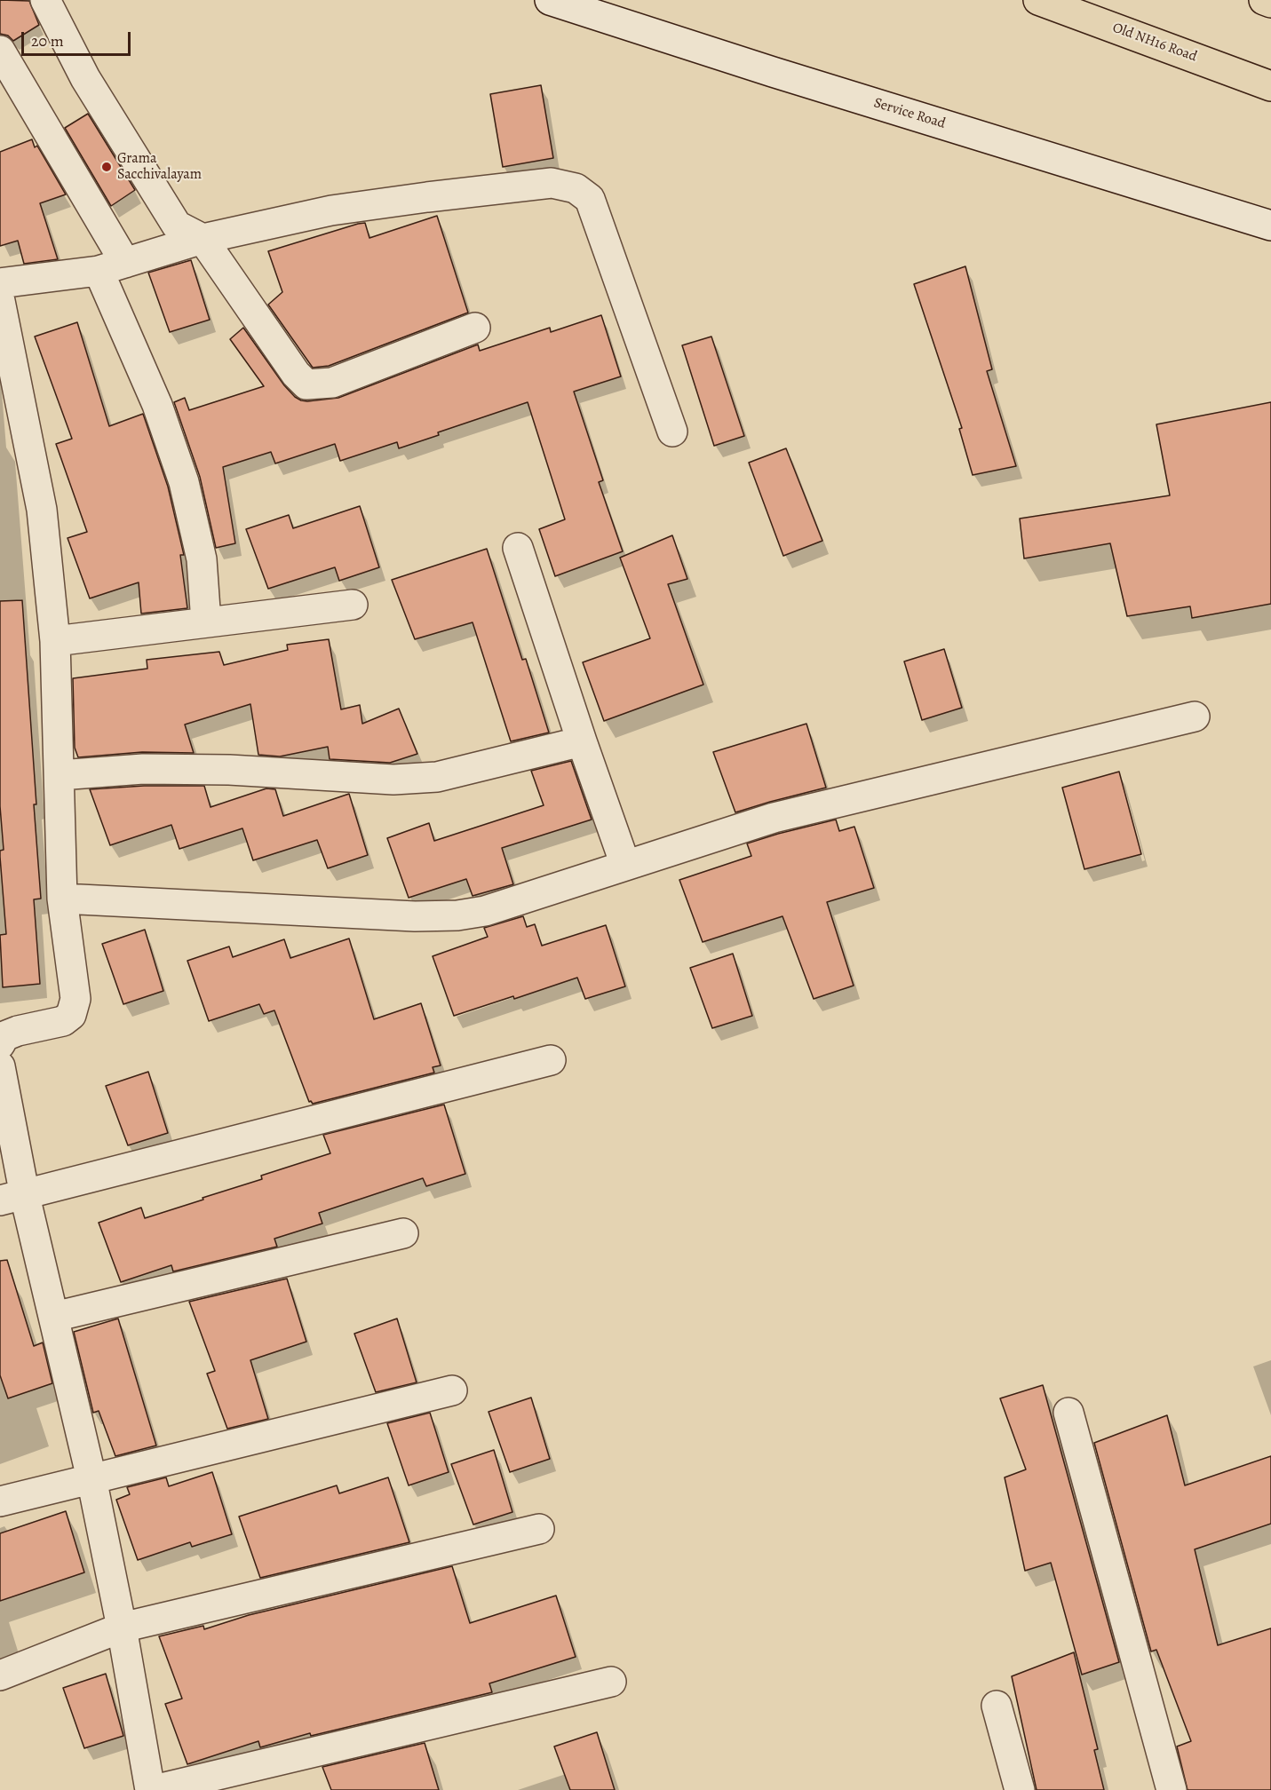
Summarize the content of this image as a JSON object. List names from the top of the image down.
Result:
{
  "streets": {
    "main road": ["Old NH16 Road"],
    "street": ["Service Road"]
  },
  "places": ["Grama Sacchivalayam"],
  "scale_bar": "20 m"
}
